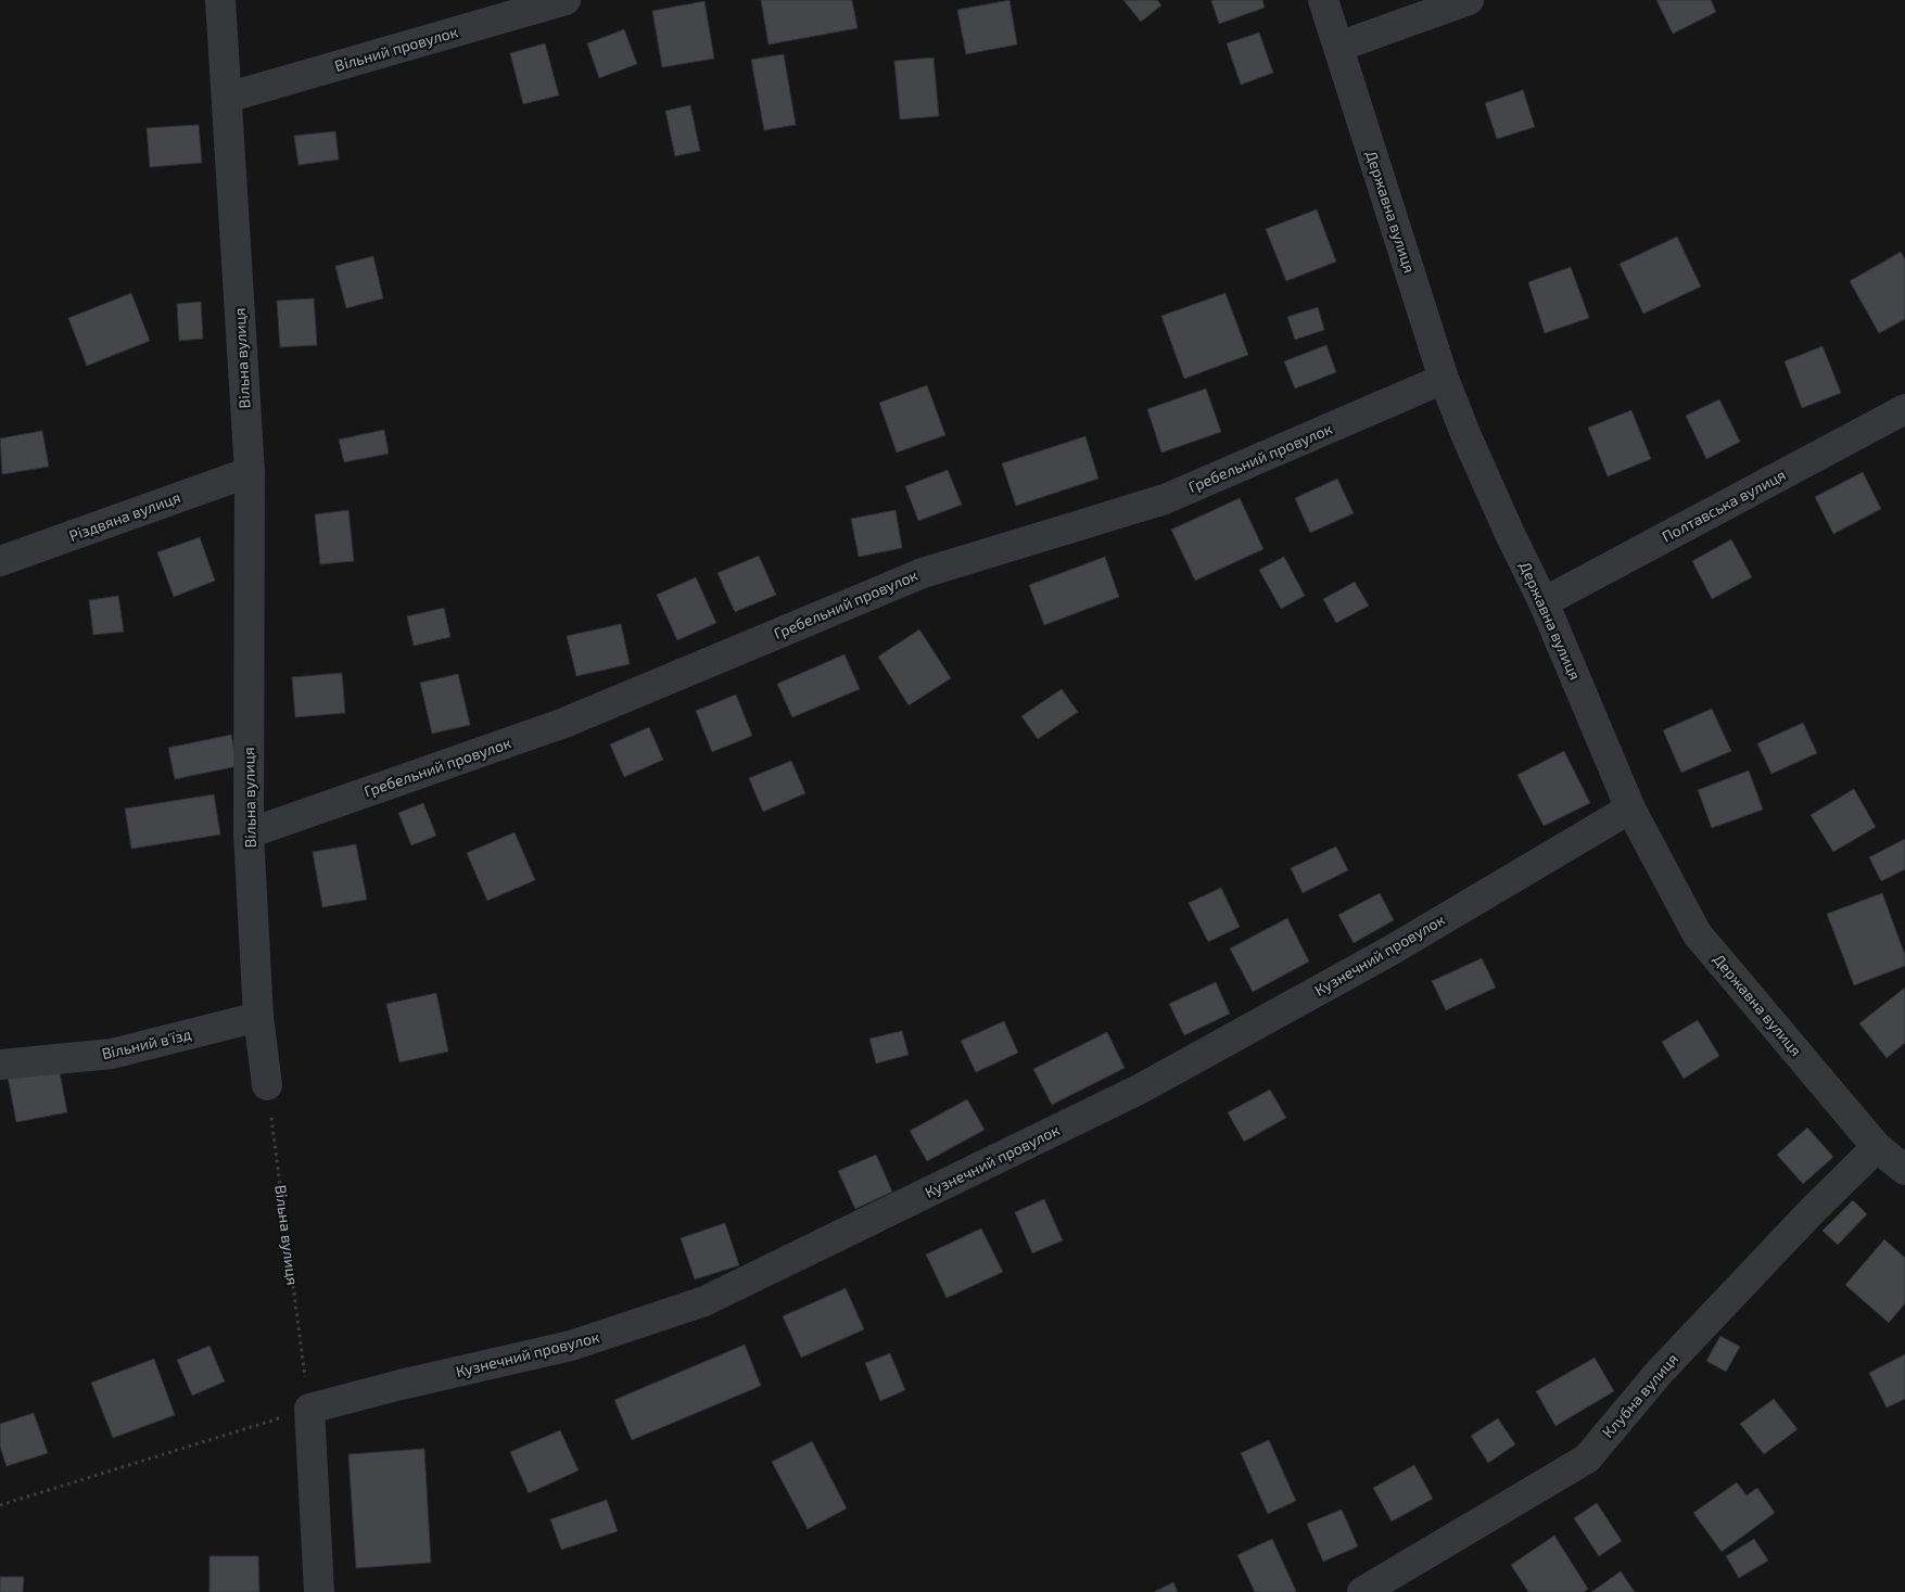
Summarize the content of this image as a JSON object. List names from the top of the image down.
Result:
{
  "streets": {
    "street": [
      "Вільний провулок",
      "Державна вулиця",
      "Вільна вулиця",
      "Гребельний провулок",
      "Полтавська вулиця",
      "Різдвяна вулиця",
      "Кузнечний провулок",
      "Вільний в'їзд",
      "Клубна вулиця"
    ]
  },
  "crossings": [
    ["Вільний провулок", "Вільна вулиця"],
    ["Державна вулиця", "Гребельний провулок"],
    ["Державна вулиця", "Полтавська вулиця"],
    ["Державна вулиця", "Кузнечний провулок"],
    ["Державна вулиця", "Клубна вулиця"],
    ["Вільна вулиця", "Гребельний провулок"],
    ["Вільна вулиця", "Різдвяна вулиця"],
    ["Вільна вулиця", "Кузнечний провулок"],
    ["Вільна вулиця", "Вільний в'їзд"]
  ]
}
